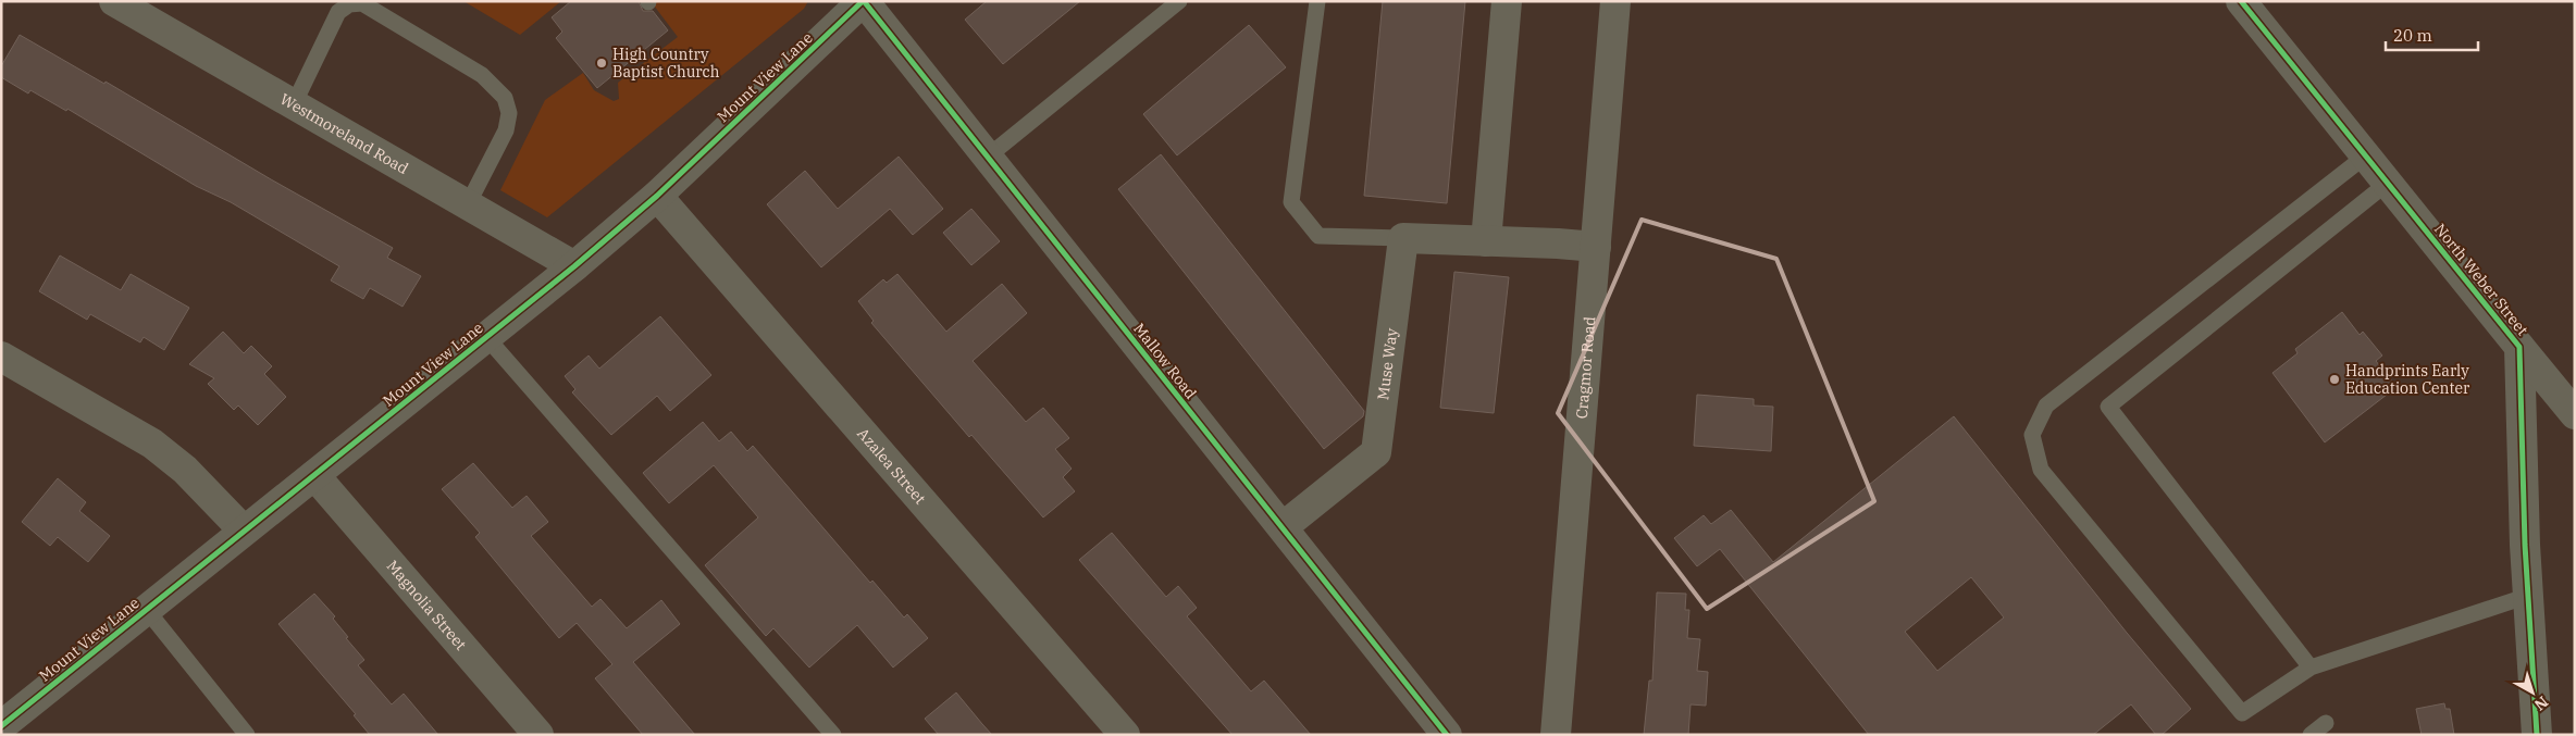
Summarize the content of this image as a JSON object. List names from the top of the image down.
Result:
{
  "streets": {
    "street": [
      "Mount View Lane",
      "Westmoreland Road",
      "North Weber Street",
      "Mallow Road",
      "Muse Way",
      "Cragmor Road",
      "Azalea Street",
      "Magnolia Street"
    ]
  },
  "crossings": [
    ["Mount View Lane", "Westmoreland Road"],
    ["Mount View Lane", "Mallow Road"],
    ["Mount View Lane", "Azalea Street"],
    ["Mount View Lane", "Magnolia Street"],
    ["Mallow Road", "Muse Way"]
  ],
  "places": ["High Country Baptist Church", "Handprints Early Education Center"],
  "scale_bar": "20 m",
  "north": "bottom right"
}
